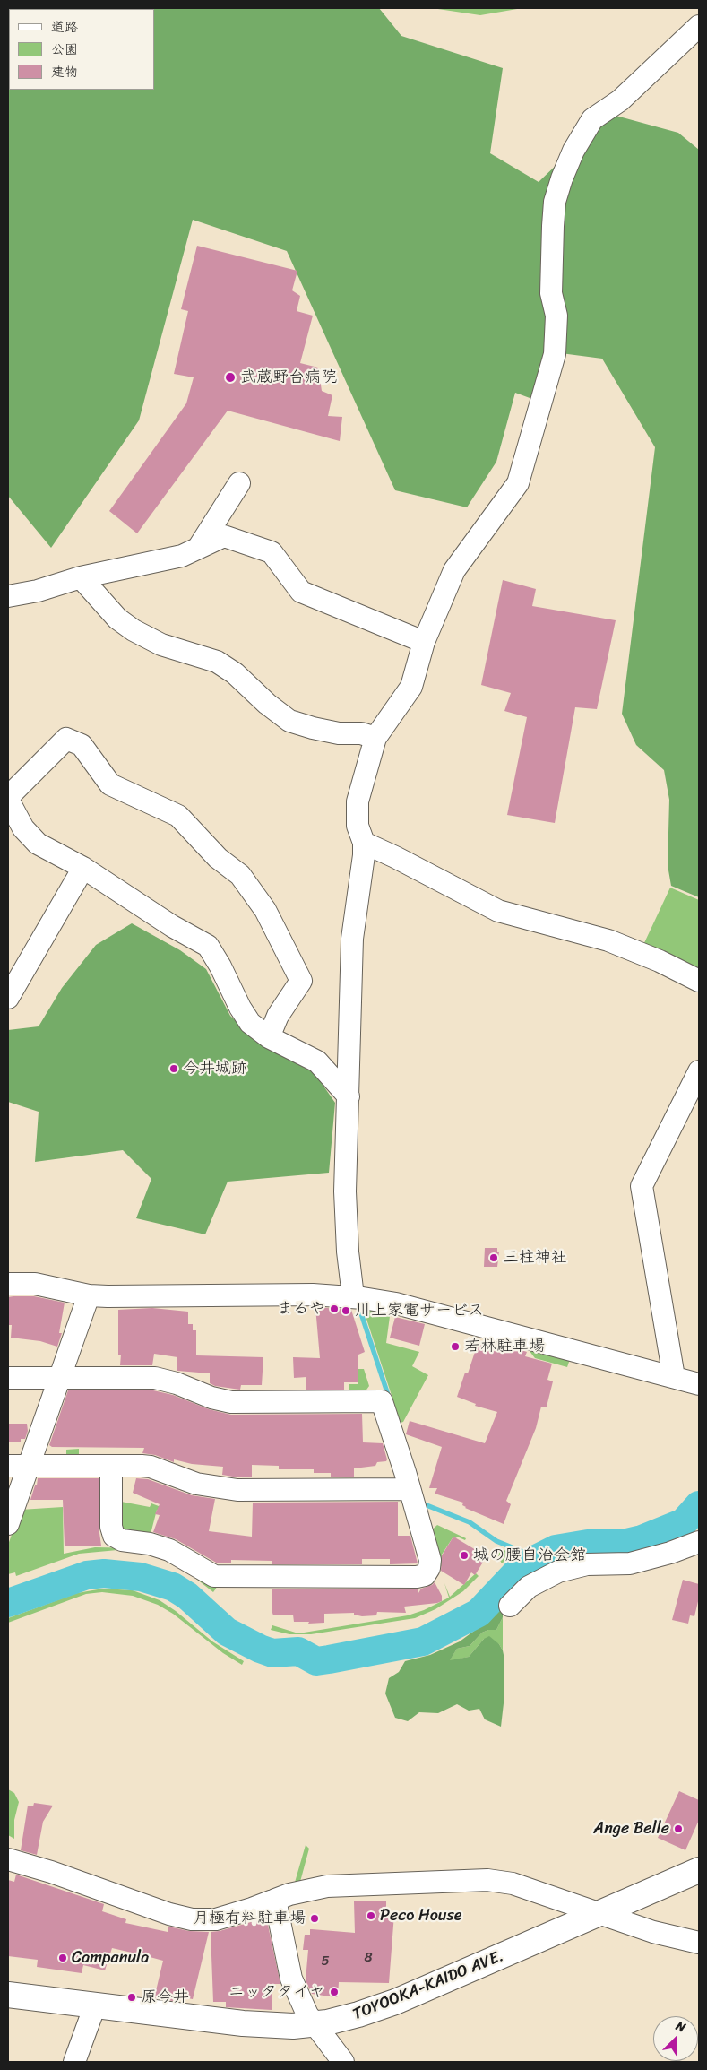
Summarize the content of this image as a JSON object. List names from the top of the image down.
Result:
{
  "streets": {
    "main road": ["TOYOOKA-KAIDO AVE."]
  },
  "places": [
    "武蔵野台病院",
    "今井城跡",
    "三柱神社",
    "まるや",
    "川上家電サービス",
    "若林駐車場",
    "城の腰自治会館",
    "Ange Belle",
    "Peco House",
    "月極有料駐車場",
    "Campanula",
    "ニッタタイヤ",
    "原今井"
  ],
  "house_numbers": ["8", "5"],
  "legend": ["道路", "公園", "建物"],
  "north": "top right"
}
